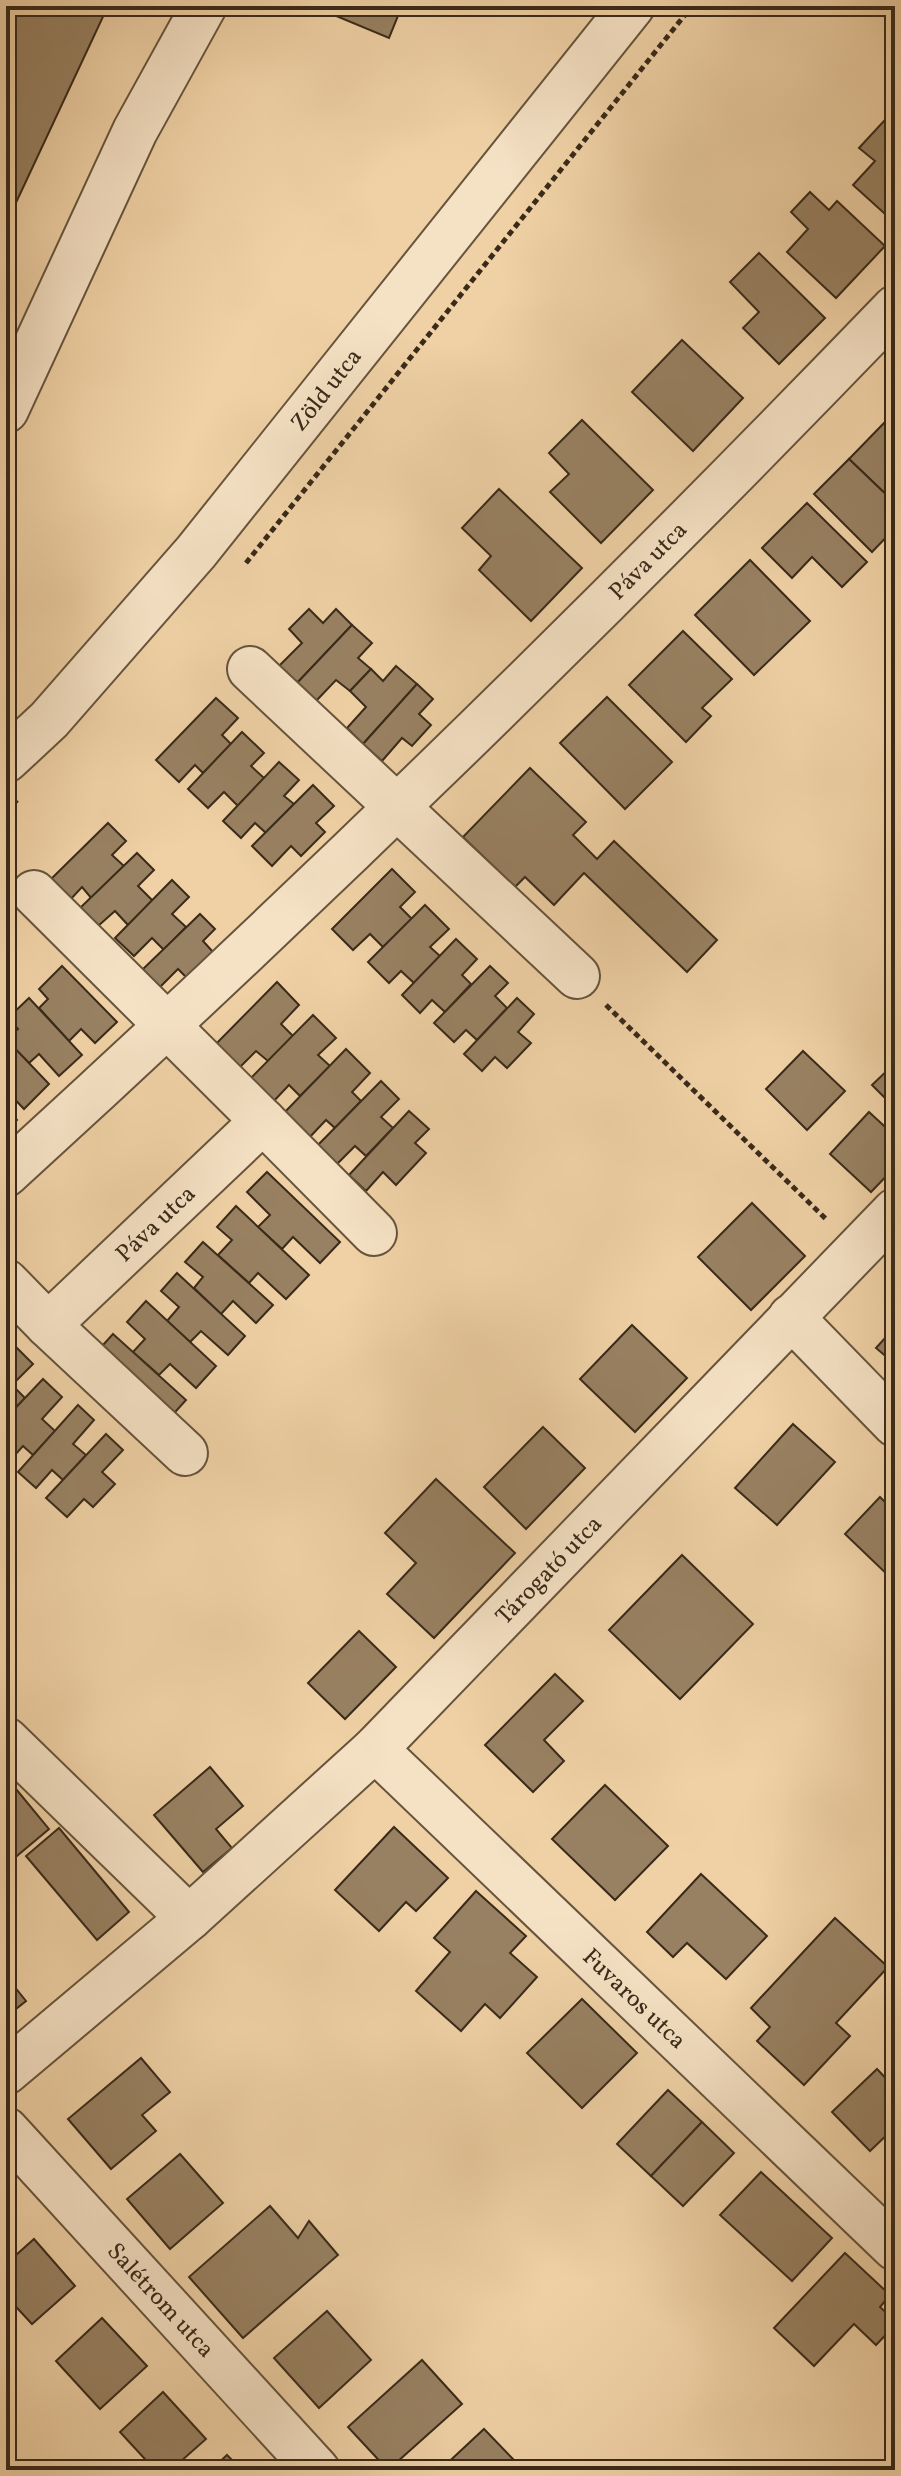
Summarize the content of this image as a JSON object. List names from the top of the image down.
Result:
{
  "streets": {
    "street": [
      "Zöld utca",
      "Páva utca",
      "Tárogató utca",
      "Fuvaros utca",
      "Salétrom utca"
    ]
  },
  "crossings": [
    ["Tárogató utca", "Fuvaros utca"]
  ]
}
